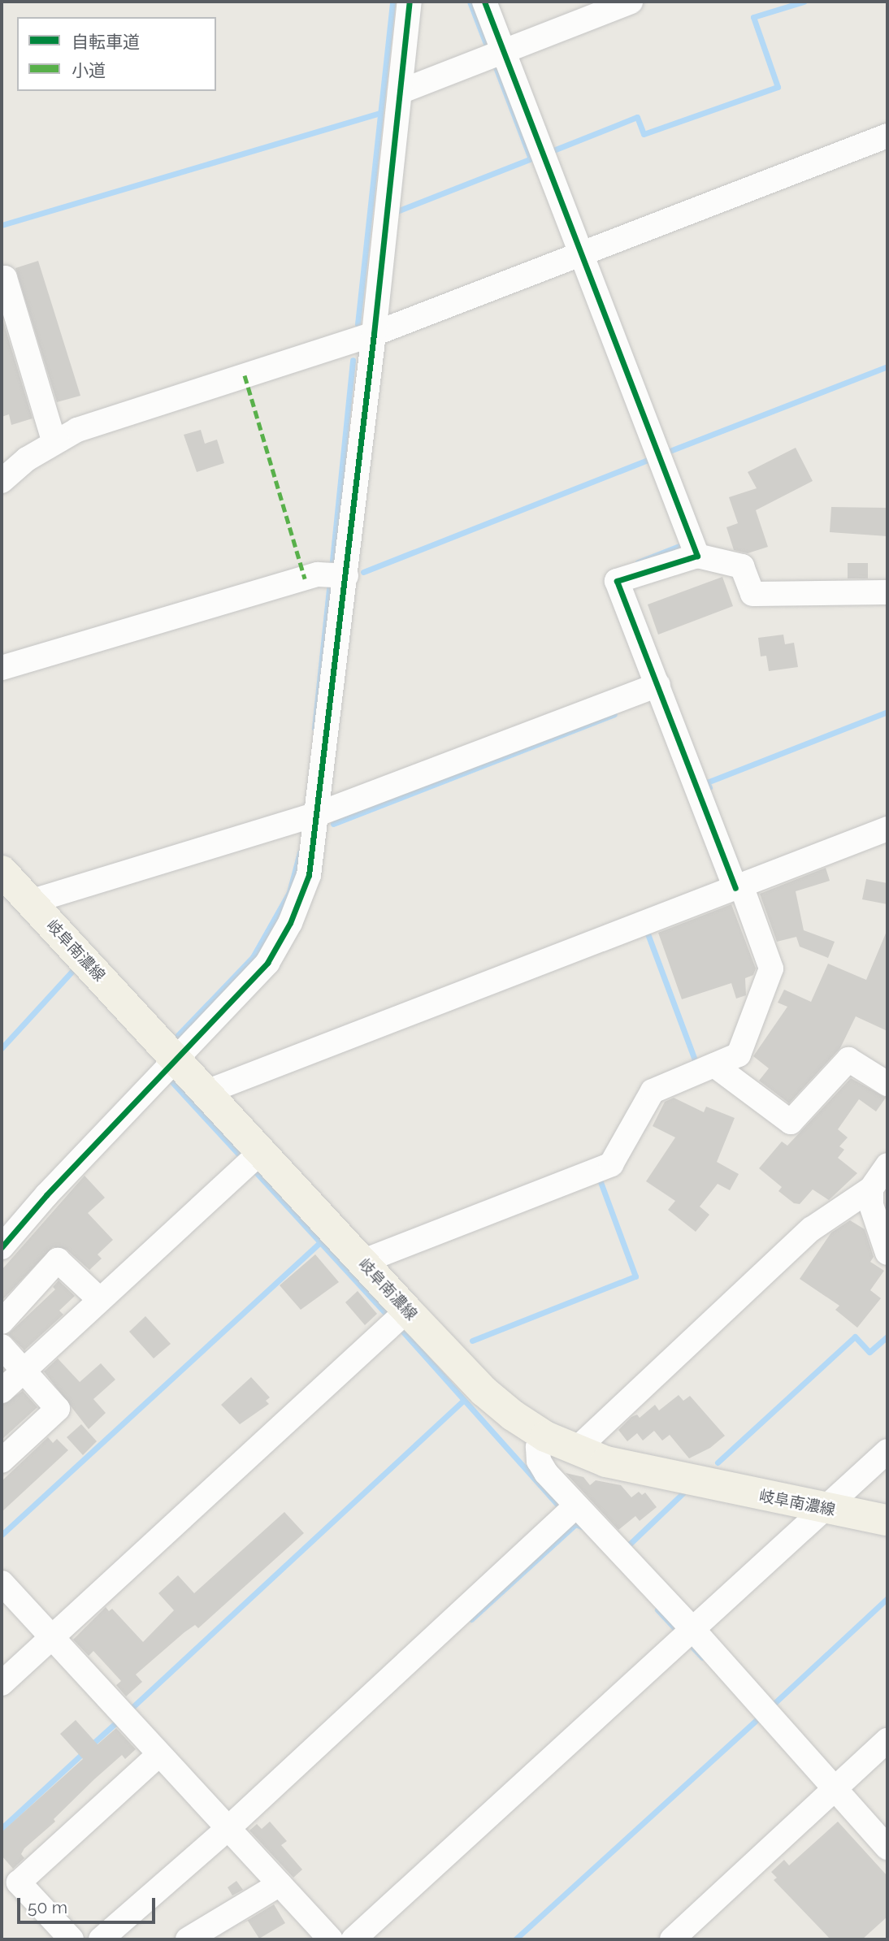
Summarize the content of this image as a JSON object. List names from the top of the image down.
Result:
{
  "streets": {
    "main road": ["岐阜南濃線"]
  },
  "legend": ["自転車道", "小道"],
  "scale_bar": "50 m"
}
